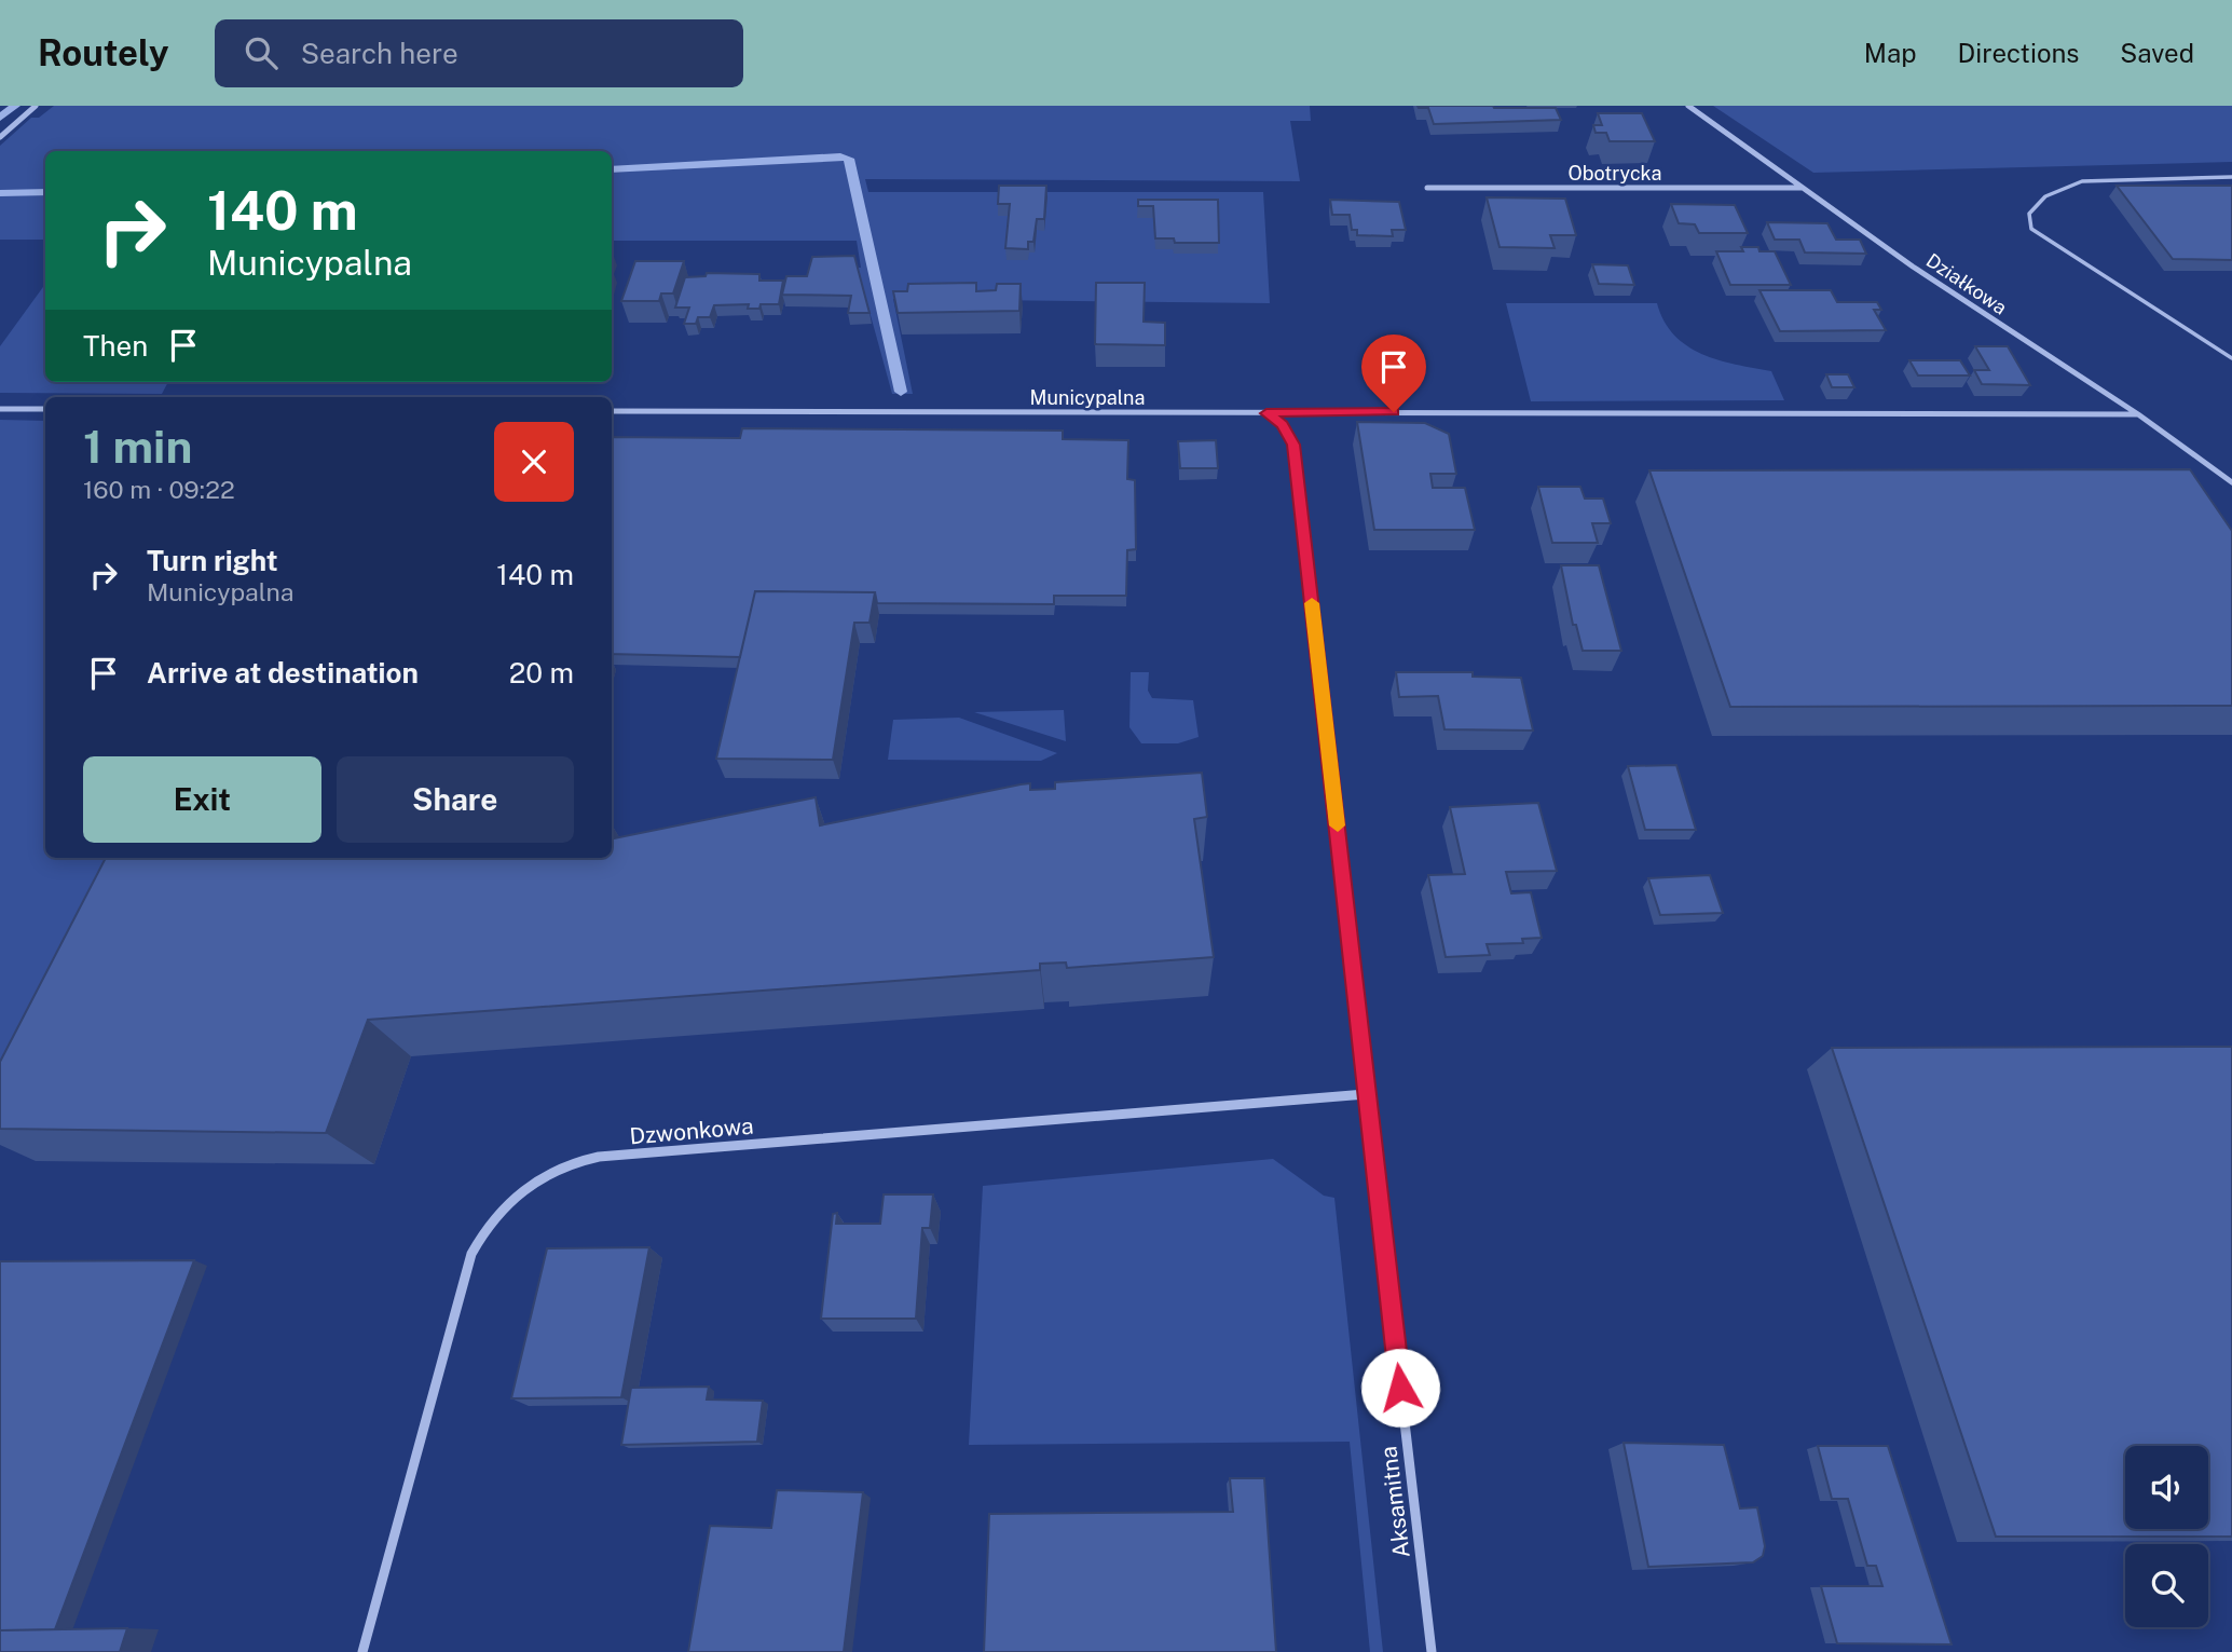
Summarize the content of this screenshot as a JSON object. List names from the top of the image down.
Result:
{
  "streets": {
    "street": [
      "Obotrycka",
      "Działkowa",
      "Municypalna",
      "Dzwonkowa",
      "Aksamitna"
    ]
  },
  "crossings": [
    ["Obotrycka", "Działkowa"],
    ["Działkowa", "Municypalna"],
    ["Municypalna", "Aksamitna"],
    ["Dzwonkowa", "Aksamitna"]
  ],
  "page": {
    "header": "Routely",
    "search": "Search here",
    "nav": ["Map", "Directions", "Saved"],
    "turn": ["140 m", "Municypalna"],
    "then": "Then",
    "heading": ["1 min", "160 m · 09:22"],
    "list": [
      {
        "name": "Turn right",
        "note": "Municypalna",
        "value": "140 m"
      },
      {
        "name": "Arrive at destination",
        "value": "20 m"
      }
    ],
    "buttons": ["Exit", "Share"]
  }
}
